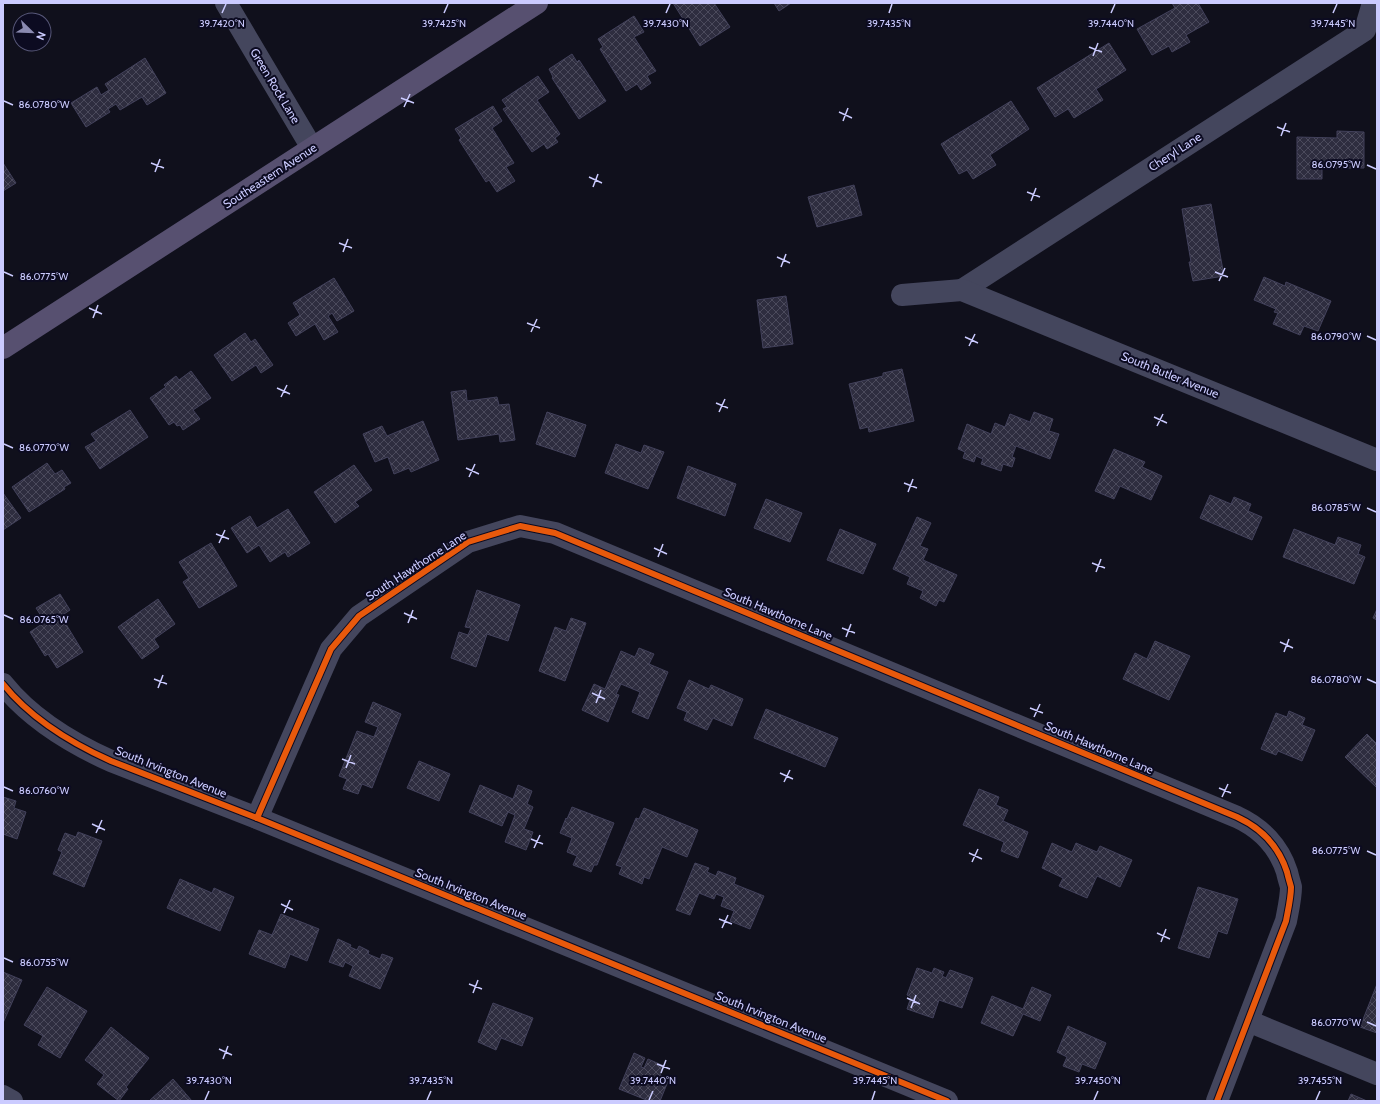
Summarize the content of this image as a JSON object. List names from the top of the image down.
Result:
{
  "streets": {
    "main road": ["Southeastern Avenue"],
    "street": [
      "Green Rock Lane",
      "Cheryl Lane",
      "South Butler Avenue",
      "South Hawthorne Lane",
      "South Irvington Avenue"
    ]
  },
  "crossings": [
    ["Green Rock Lane", "Southeastern Avenue"],
    ["Cheryl Lane", "South Butler Avenue"],
    ["South Hawthorne Lane", "South Irvington Avenue"]
  ],
  "north": "bottom right",
  "coordinates": [
    "39.7420°N",
    "39.7425°N",
    "39.7430°N",
    "39.7435°N",
    "39.7440°N",
    "39.7445°N",
    "86.0780°W",
    "86.0795°W",
    "86.0775°W",
    "86.0790°W",
    "86.0770°W",
    "86.0785°W",
    "86.0765°W",
    "86.0760°W",
    "86.0755°W",
    "39.7450°N",
    "39.7455°N"
  ]
}
